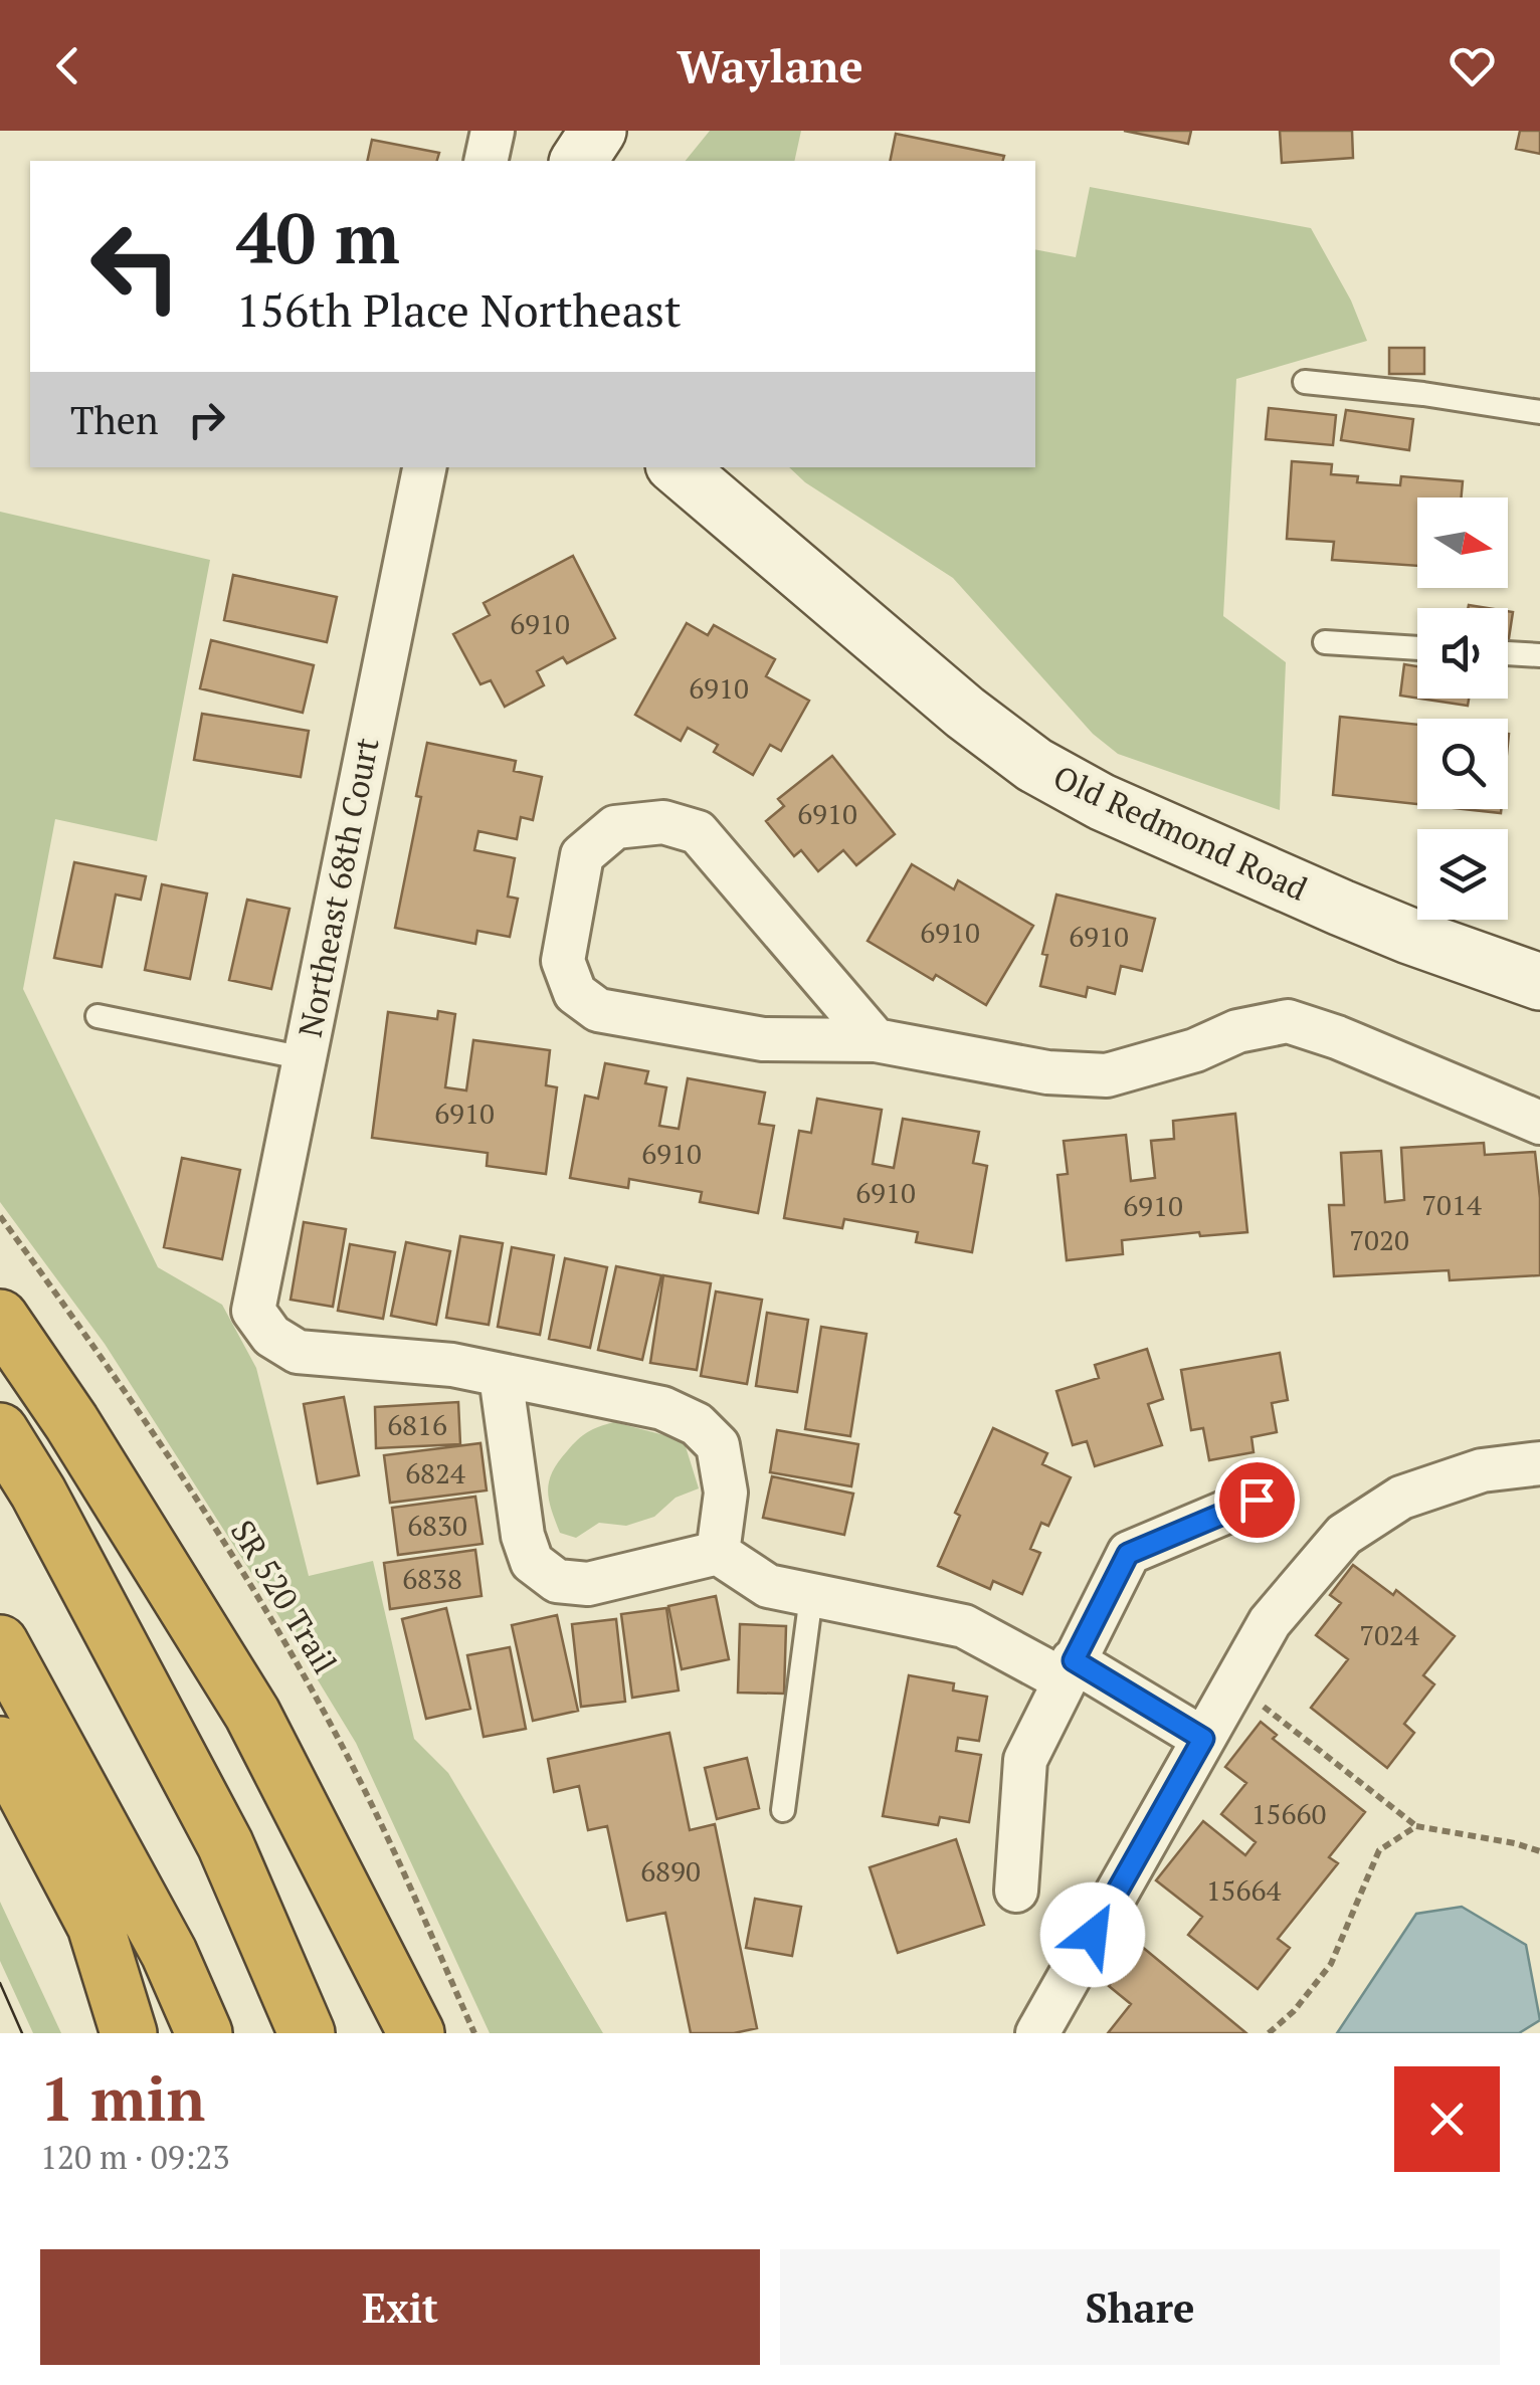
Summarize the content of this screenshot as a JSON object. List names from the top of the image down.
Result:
{
  "streets": {
    "main road": ["Old Redmond Road"],
    "street": ["Northeast 68th Court"],
    "path": ["SR 520 Trail"]
  },
  "house_numbers": [
    "6910",
    "6910",
    "6910",
    "6910",
    "6910",
    "6910",
    "6910",
    "6910",
    "7014",
    "6910",
    "7020",
    "6816",
    "6824",
    "6830",
    "6838",
    "7024",
    "15660",
    "6890",
    "15664"
  ],
  "north": "right",
  "page": {
    "header": "Waylane",
    "turn": ["40 m", "156th Place Northeast"],
    "then": "Then",
    "heading": ["1 min", "120 m · 09:23"],
    "buttons": ["Exit", "Share"]
  }
}
